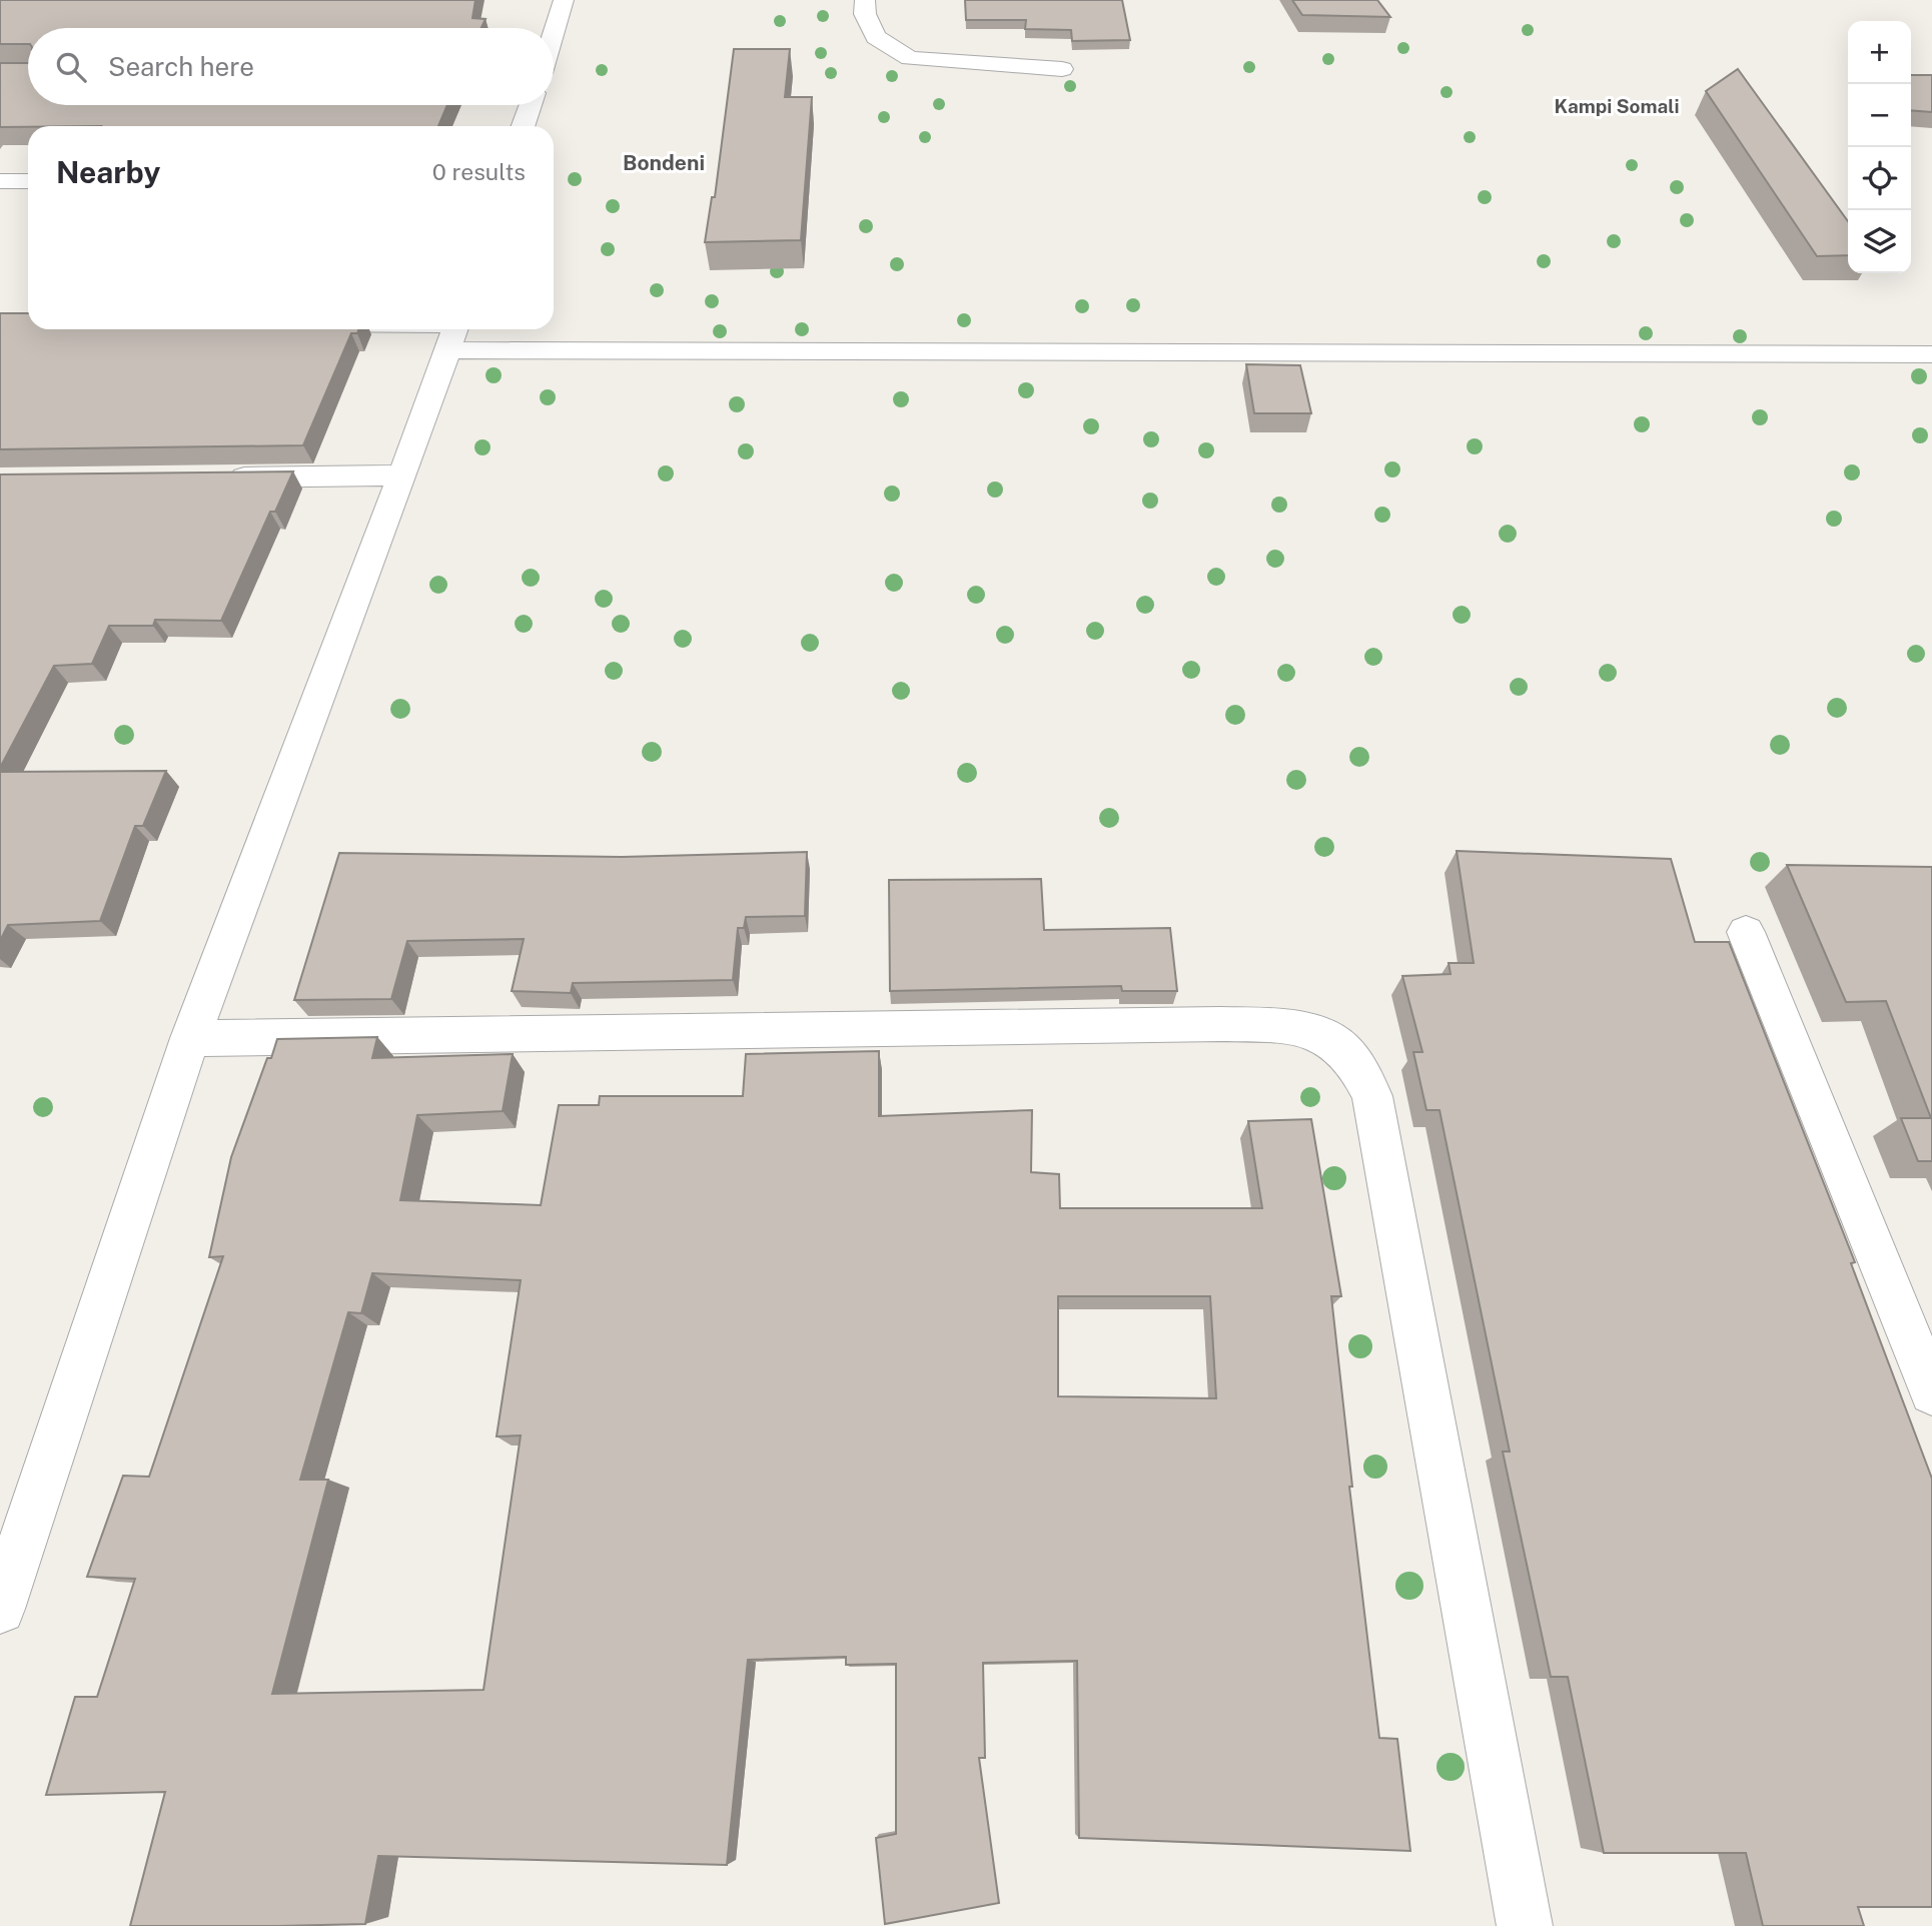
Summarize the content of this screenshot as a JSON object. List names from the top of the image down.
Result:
{
  "districts": ["Kampi Somali", "Bondeni"],
  "page": {
    "map_buttons": ["+", "−"],
    "search": "Search here",
    "heading": ["Nearby", "0 results"]
  }
}
